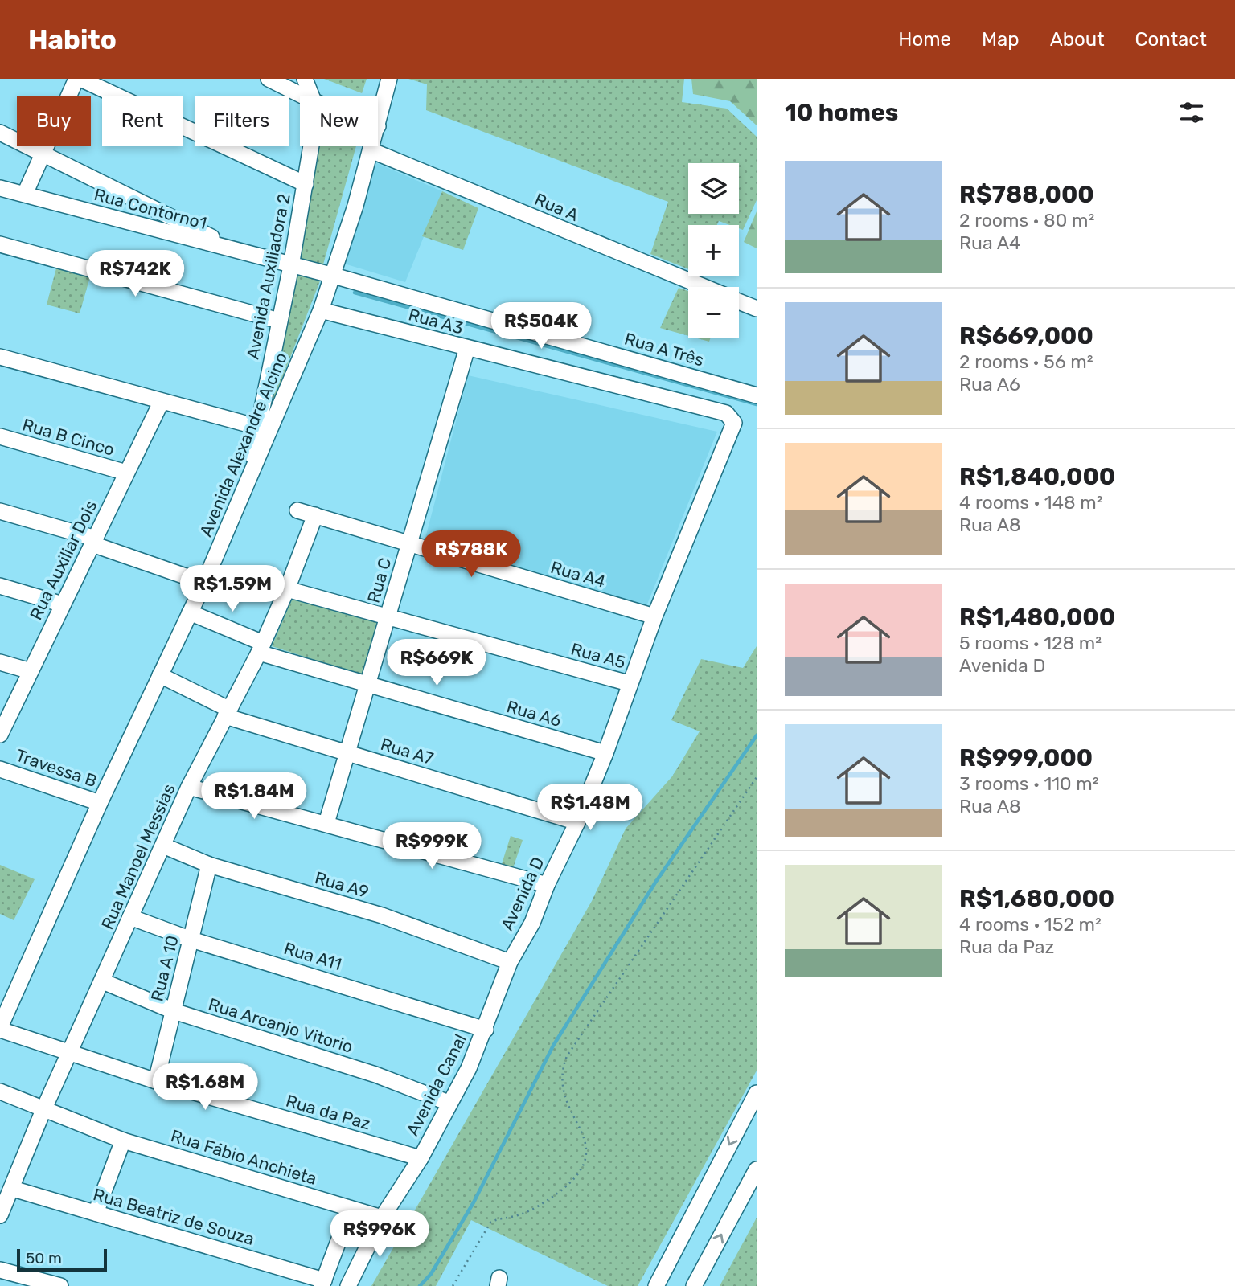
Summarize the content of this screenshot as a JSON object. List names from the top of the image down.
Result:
{
  "streets": {
    "street": [
      "Rua A",
      "Rua Contorno1",
      "Avenida Auxiliadora 2",
      "Rua A3",
      "Rua A Três",
      "Rua B Cinco",
      "Avenida Alexandre Alcino",
      "Rua Auxiliar Dois",
      "Rua A4",
      "Rua C",
      "Rua A5",
      "Rua A6",
      "Rua A7",
      "Travessa B",
      "Rua Manoel Messias",
      "Rua A9",
      "Avenida D",
      "Rua A11",
      "Rua A 10",
      "Rua Arcanjo Vitorio",
      "Avenida Canal",
      "Rua da Paz",
      "Rua Fábio Anchieta",
      "Rua Beatriz de Souza"
    ]
  },
  "crossings": [
    ["Rua A", "Avenida Alexandre Alcino"],
    ["Rua Contorno1", "Avenida Auxiliadora 2"],
    ["Rua Contorno1", "Rua A Três"],
    ["Avenida Auxiliadora 2", "Rua A Três"],
    ["Avenida Auxiliadora 2", "Avenida Alexandre Alcino"],
    ["Rua A3", "Avenida Alexandre Alcino"],
    ["Rua A3", "Rua C"],
    ["Rua A3", "Rua A5"],
    ["Rua A Três", "Avenida Alexandre Alcino"],
    ["Rua B Cinco", "Rua Auxiliar Dois"],
    ["Avenida Alexandre Alcino", "Rua A6"],
    ["Avenida Alexandre Alcino", "Rua A7"],
    ["Avenida Alexandre Alcino", "Travessa B"],
    ["Avenida Alexandre Alcino", "Rua da Paz"],
    ["Rua A4", "Rua C"],
    ["Rua A4", "Rua A5"],
    ["Rua A4", "Rua Manoel Messias"],
    ["Rua C", "Rua A5"],
    ["Rua C", "Rua A6"],
    ["Rua C", "Rua A7"],
    ["Rua A5", "Rua Manoel Messias"],
    ["Rua A5", "Avenida D"],
    ["Rua A6", "Rua Manoel Messias"],
    ["Rua A6", "Avenida D"],
    ["Rua A7", "Rua Manoel Messias"],
    ["Rua A7", "Avenida D"],
    ["Rua Manoel Messias", "Rua A9"],
    ["Rua Manoel Messias", "Rua A11"],
    ["Rua Manoel Messias", "Rua Arcanjo Vitorio"],
    ["Rua Manoel Messias", "Rua da Paz"],
    ["Rua Manoel Messias", "Rua Fábio Anchieta"],
    ["Rua Manoel Messias", "Rua Beatriz de Souza"],
    ["Rua A9", "Avenida D"],
    ["Rua A9", "Rua A 10"],
    ["Rua A9", "Avenida Canal"],
    ["Avenida D", "Avenida Canal"],
    ["Rua A11", "Rua A 10"],
    ["Rua A11", "Avenida Canal"],
    ["Rua A 10", "Rua Arcanjo Vitorio"],
    ["Rua A 10", "Rua da Paz"],
    ["Rua Arcanjo Vitorio", "Avenida Canal"],
    ["Avenida Canal", "Rua da Paz"]
  ],
  "scale_bar": "50 m",
  "page": {
    "header": "Habito",
    "nav": [
      "Home",
      "Map",
      "About",
      "Contact"
    ],
    "heading": "10 homes",
    "chip": [
      "Buy",
      "Rent",
      "Filters",
      "New"
    ],
    "list": [
      {
        "name": "R$788,000",
        "note": "2 rooms · 80 m² · Rua A4"
      },
      {
        "name": "R$669,000",
        "note": "2 rooms · 56 m² · Rua A6"
      },
      {
        "name": "R$1,840,000",
        "note": "4 rooms · 148 m² · Rua A8"
      },
      {
        "name": "R$1,480,000",
        "note": "5 rooms · 128 m² · Avenida D"
      },
      {
        "name": "R$999,000",
        "note": "3 rooms · 110 m² · Rua A8"
      },
      {
        "name": "R$1,680,000",
        "note": "4 rooms · 152 m² · Rua da Paz"
      }
    ],
    "map_buttons": ["+", "−"],
    "price": [
      "R$742K",
      "R$504K",
      "R$788K",
      "R$1.59M",
      "R$669K",
      "R$1.84M",
      "R$1.48M",
      "R$999K",
      "R$1.68M",
      "R$996K"
    ],
    "scale": "50 m"
  }
}
